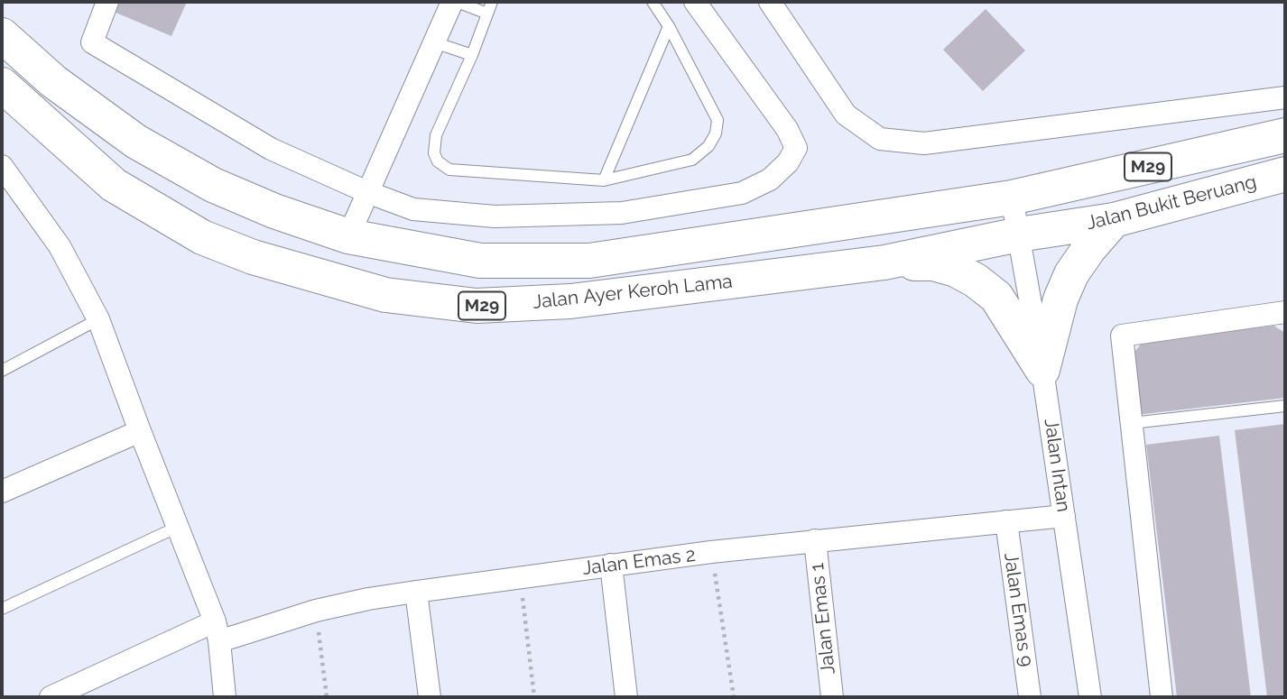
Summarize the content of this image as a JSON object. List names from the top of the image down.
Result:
{
  "streets": {
    "main road": ["M29", "Jalan Bukit Beruang", "Jalan Ayer Keroh Lama"],
    "street": [
      "Jalan Intan",
      "Jalan Emas 2",
      "Jalan Emas 9",
      "Jalan Emas 1"
    ]
  },
  "crossings": [
    ["Jalan Bukit Beruang", "Jalan Ayer Keroh Lama"],
    ["Jalan Bukit Beruang", "Jalan Intan"],
    ["Jalan Ayer Keroh Lama", "Jalan Intan"],
    ["Jalan Intan", "Jalan Emas 2"],
    ["Jalan Emas 2", "Jalan Emas 9"],
    ["Jalan Emas 2", "Jalan Emas 1"]
  ]
}
